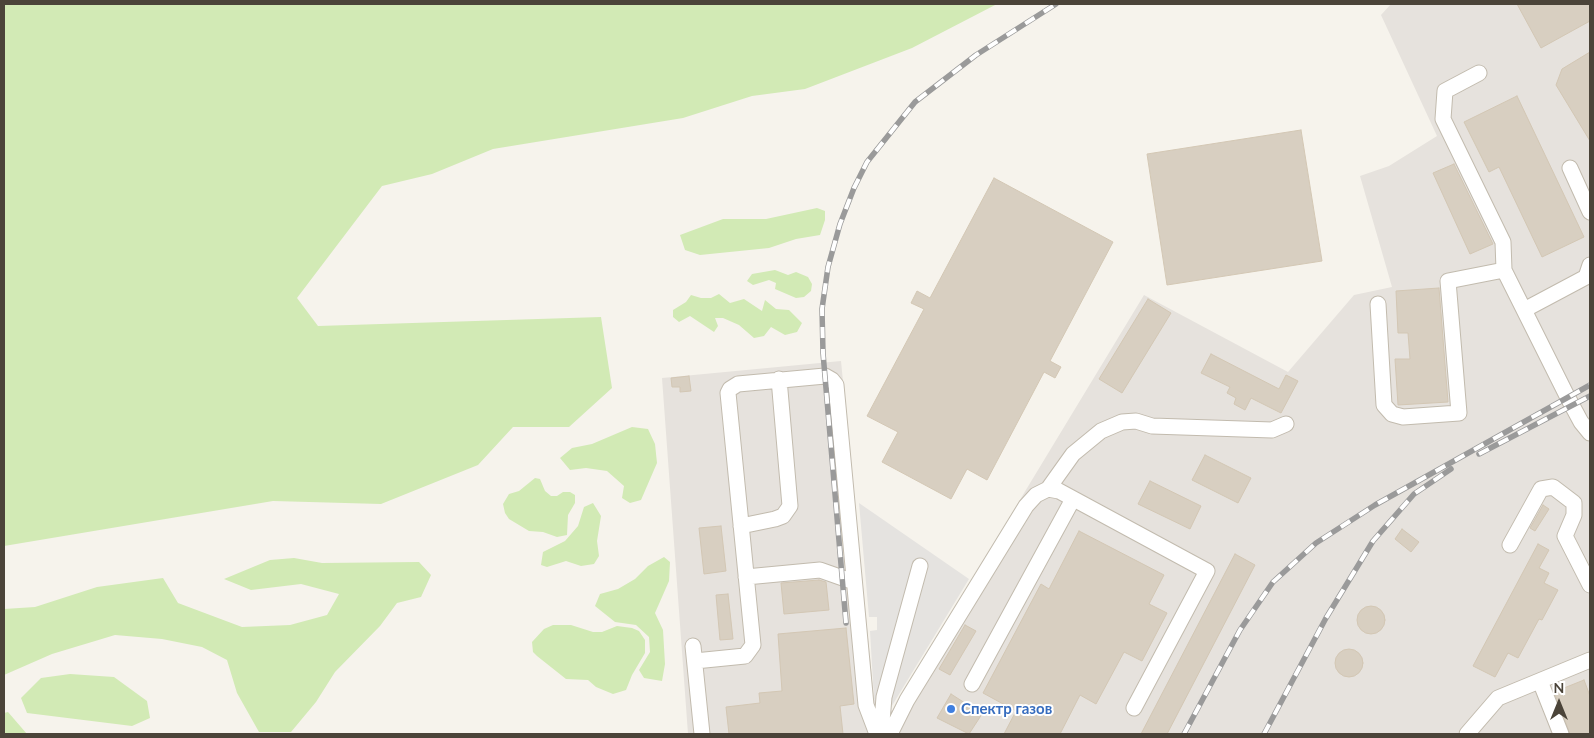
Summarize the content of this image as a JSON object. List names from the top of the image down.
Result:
{
  "places": ["Спектр газов"],
  "north": "top"
}
